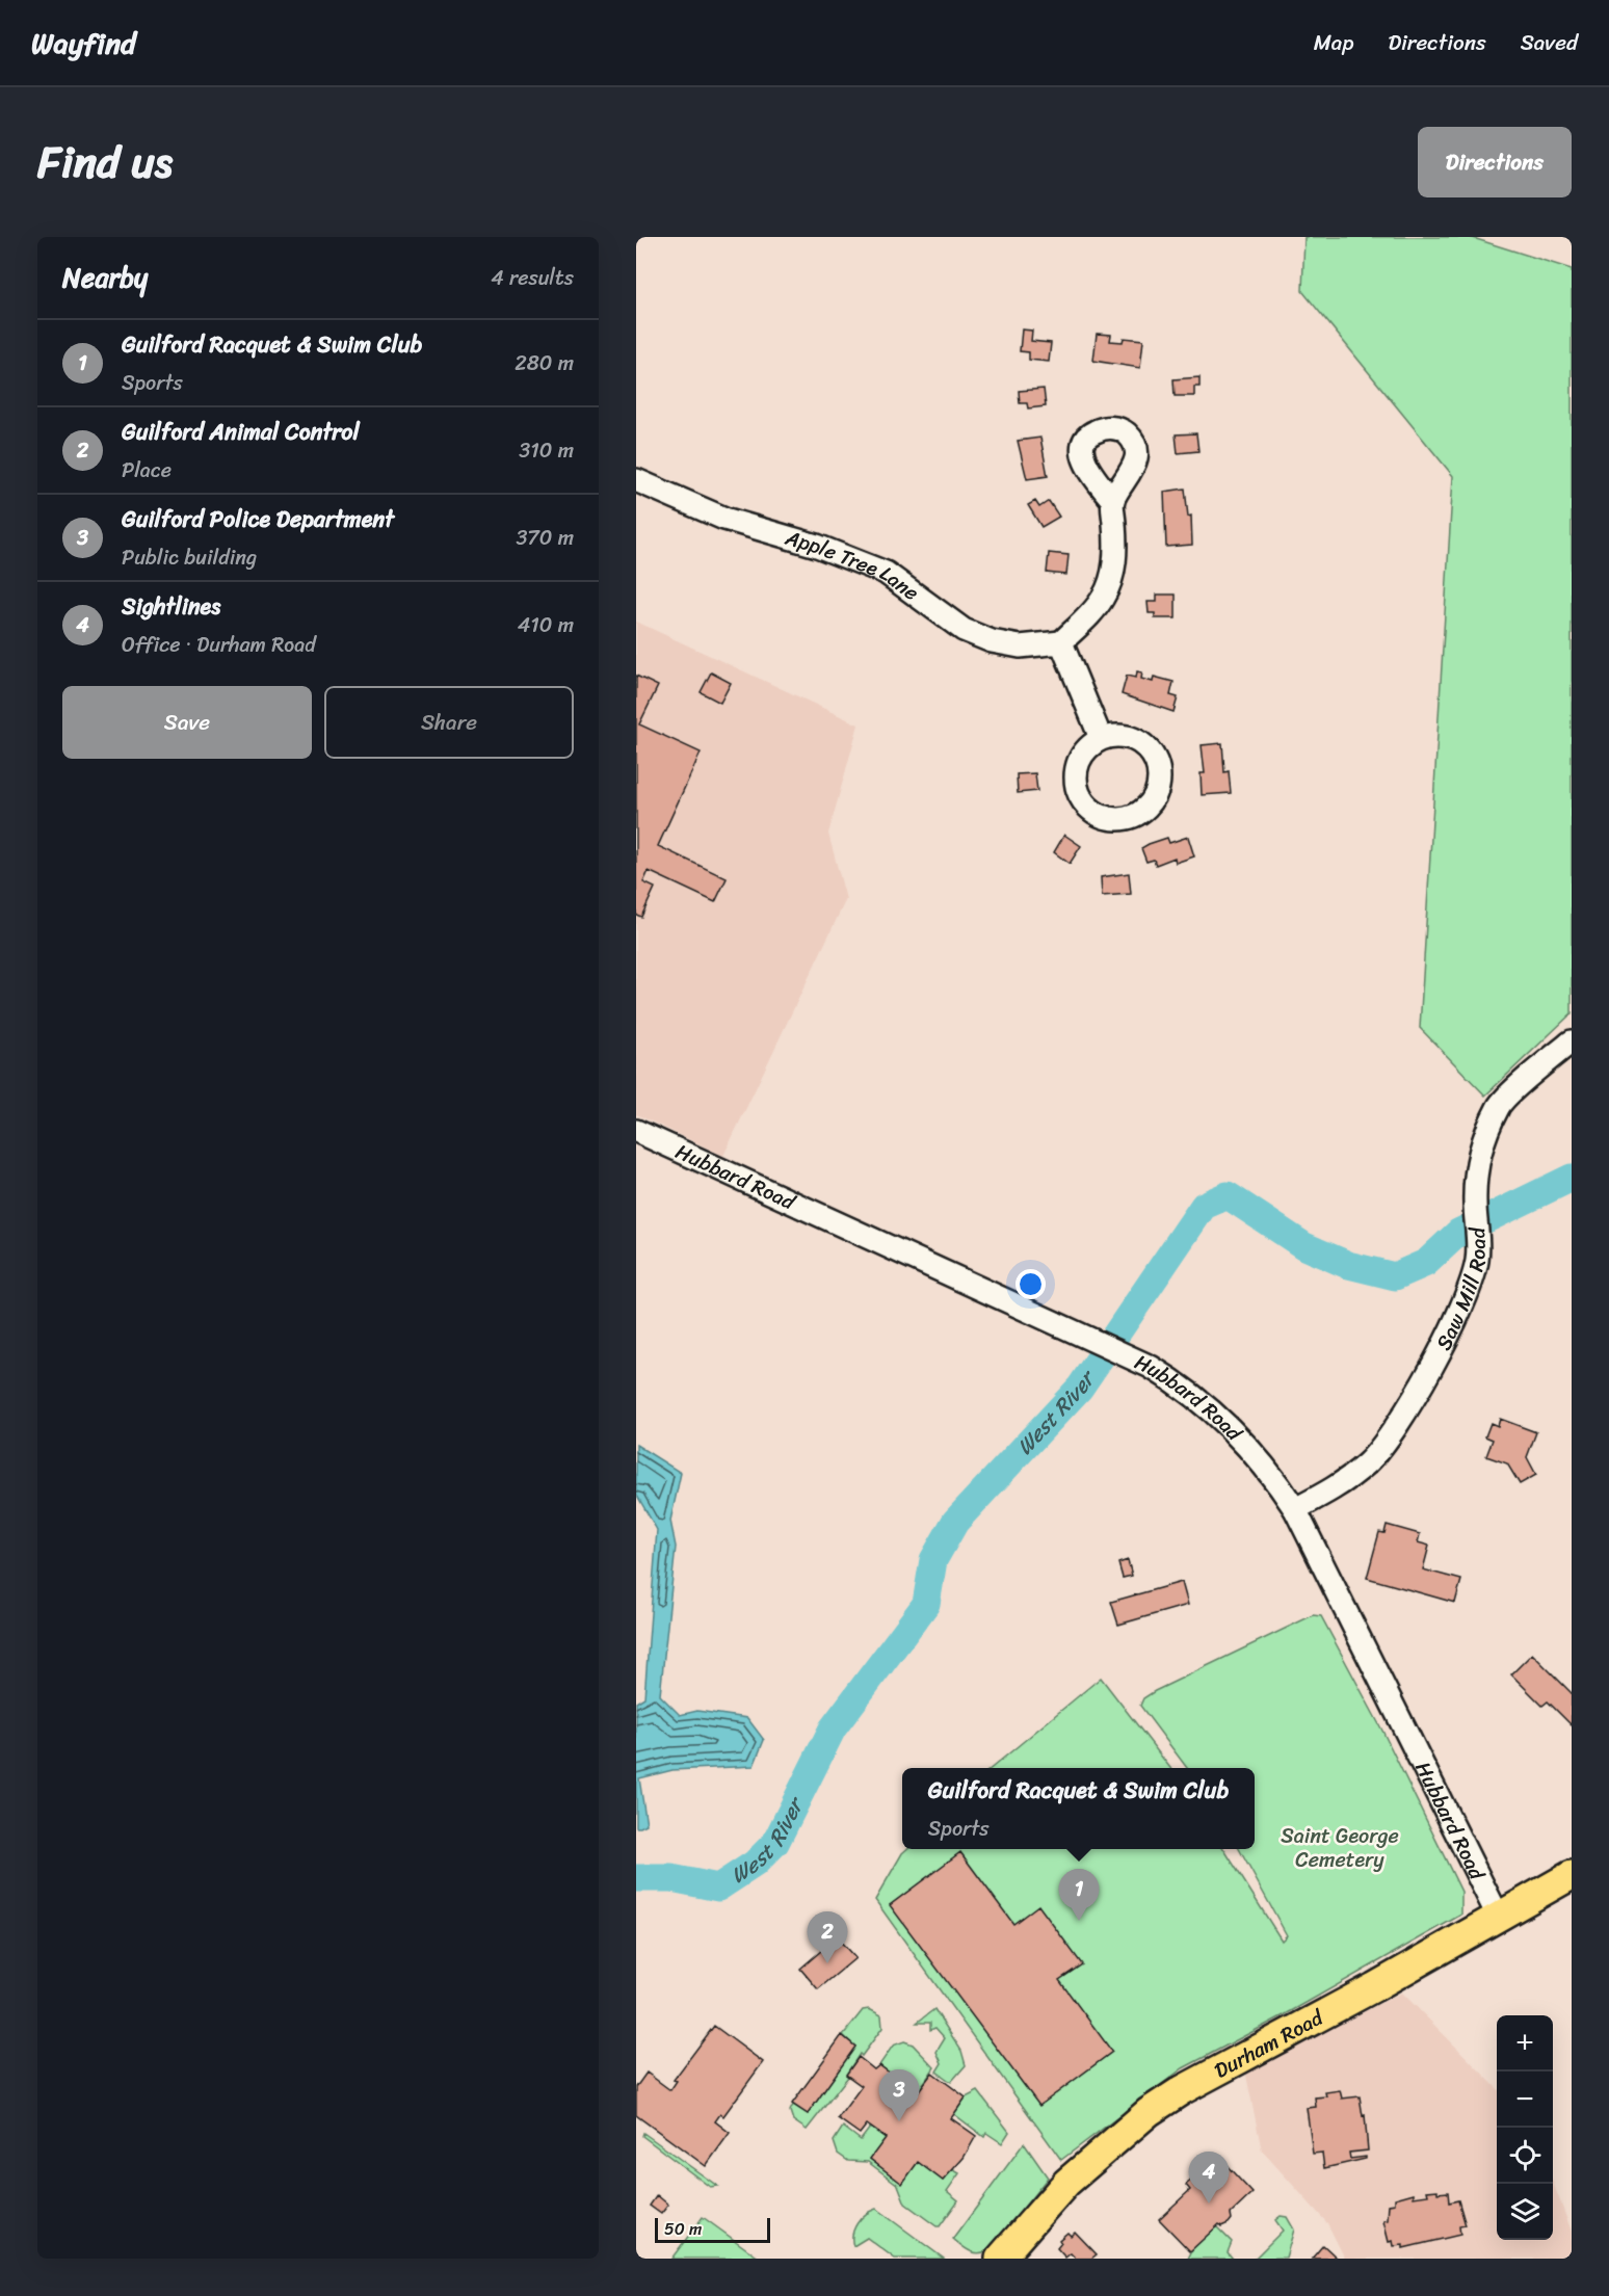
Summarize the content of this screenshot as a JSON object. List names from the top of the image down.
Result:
{
  "streets": {
    "main road": ["Durham Road"],
    "street": ["Apple Tree Lane", "Hubbard Road", "Saw Mill Road"]
  },
  "crossings": [
    ["Hubbard Road", "Saw Mill Road"],
    ["Hubbard Road", "Durham Road"]
  ],
  "water": ["West River"],
  "parks": ["Saint George Cemetery"],
  "scale_bar": "50 m",
  "page": {
    "header": "Wayfind",
    "nav": ["Map", "Directions", "Saved"],
    "title": "Find us",
    "buttons": [
      "Directions",
      ["Save", "Share"]
    ],
    "heading": ["Nearby", "4 results"],
    "list": [
      {
        "mark": "1",
        "name": "Guilford Racquet & Swim Club",
        "note": "Sports",
        "value": "280 m"
      },
      {
        "mark": "2",
        "name": "Guilford Animal Control",
        "note": "Place",
        "value": "310 m"
      },
      {
        "mark": "3",
        "name": "Guilford Police Department",
        "note": "Public building",
        "value": "370 m"
      },
      {
        "mark": "4",
        "name": "Sightlines",
        "note": "Office · Durham Road",
        "value": "410 m"
      }
    ],
    "popup": ["Guilford Racquet & Swim Club", "Sports"],
    "pins": [
      "1",
      "2",
      "3",
      "4"
    ],
    "map_buttons": ["+", "−"],
    "scale": "50 m"
  }
}
